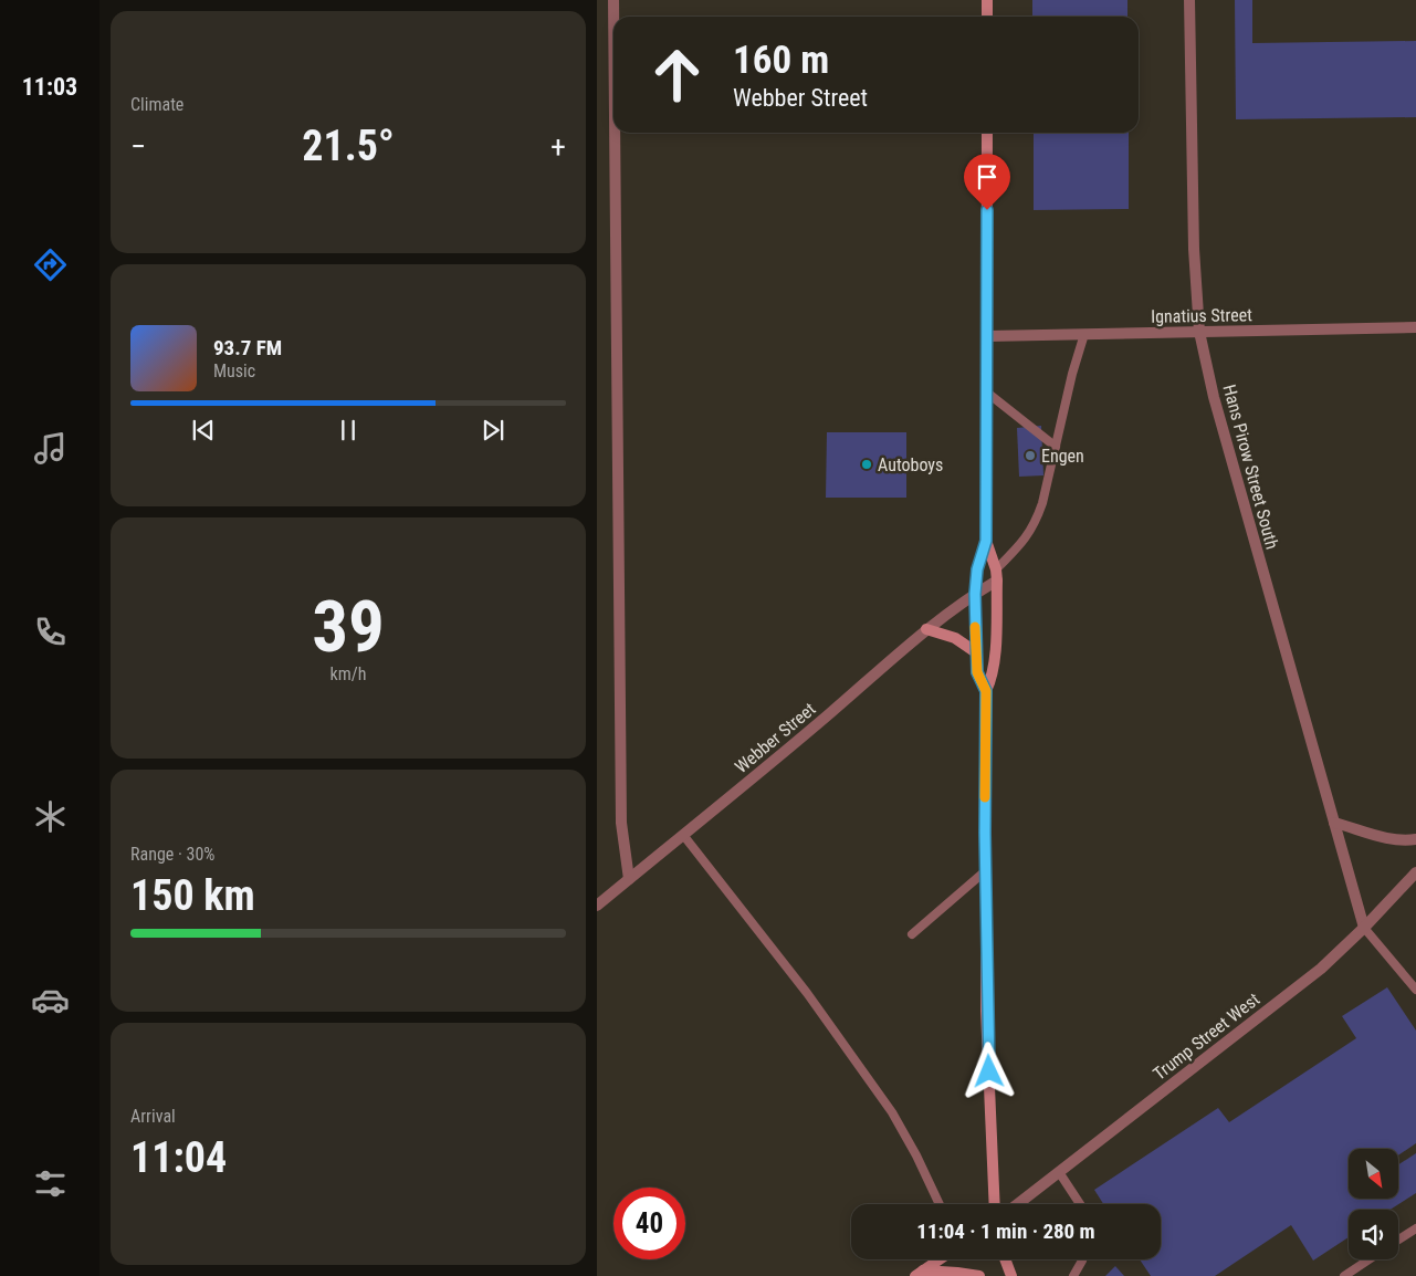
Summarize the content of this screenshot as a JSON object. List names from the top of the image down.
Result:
{
  "streets": {
    "street": [
      "Ignatius Street",
      "Hans Pirow Street South",
      "Webber Street",
      "Trump Street West"
    ]
  },
  "crossings": [
    ["Ignatius Street", "Hans Pirow Street South"],
    ["Hans Pirow Street South", "Trump Street West"]
  ],
  "places": ["Engen", "Autoboys"],
  "north": "bottom right",
  "page": {
    "tabs": "11:03",
    "tile": [
      "Climate",
      ["39", "km/h"],
      ["Range · 30%", "150 km"],
      ["Arrival", "11:04"]
    ],
    "turn": ["160 m", "Webber Street"],
    "heat": ["−", "21.5°", "+"],
    "song": ["93.7 FM", "Music"],
    "limit": "40",
    "trip": "11:04 · 1 min · 280 m"
  }
}
